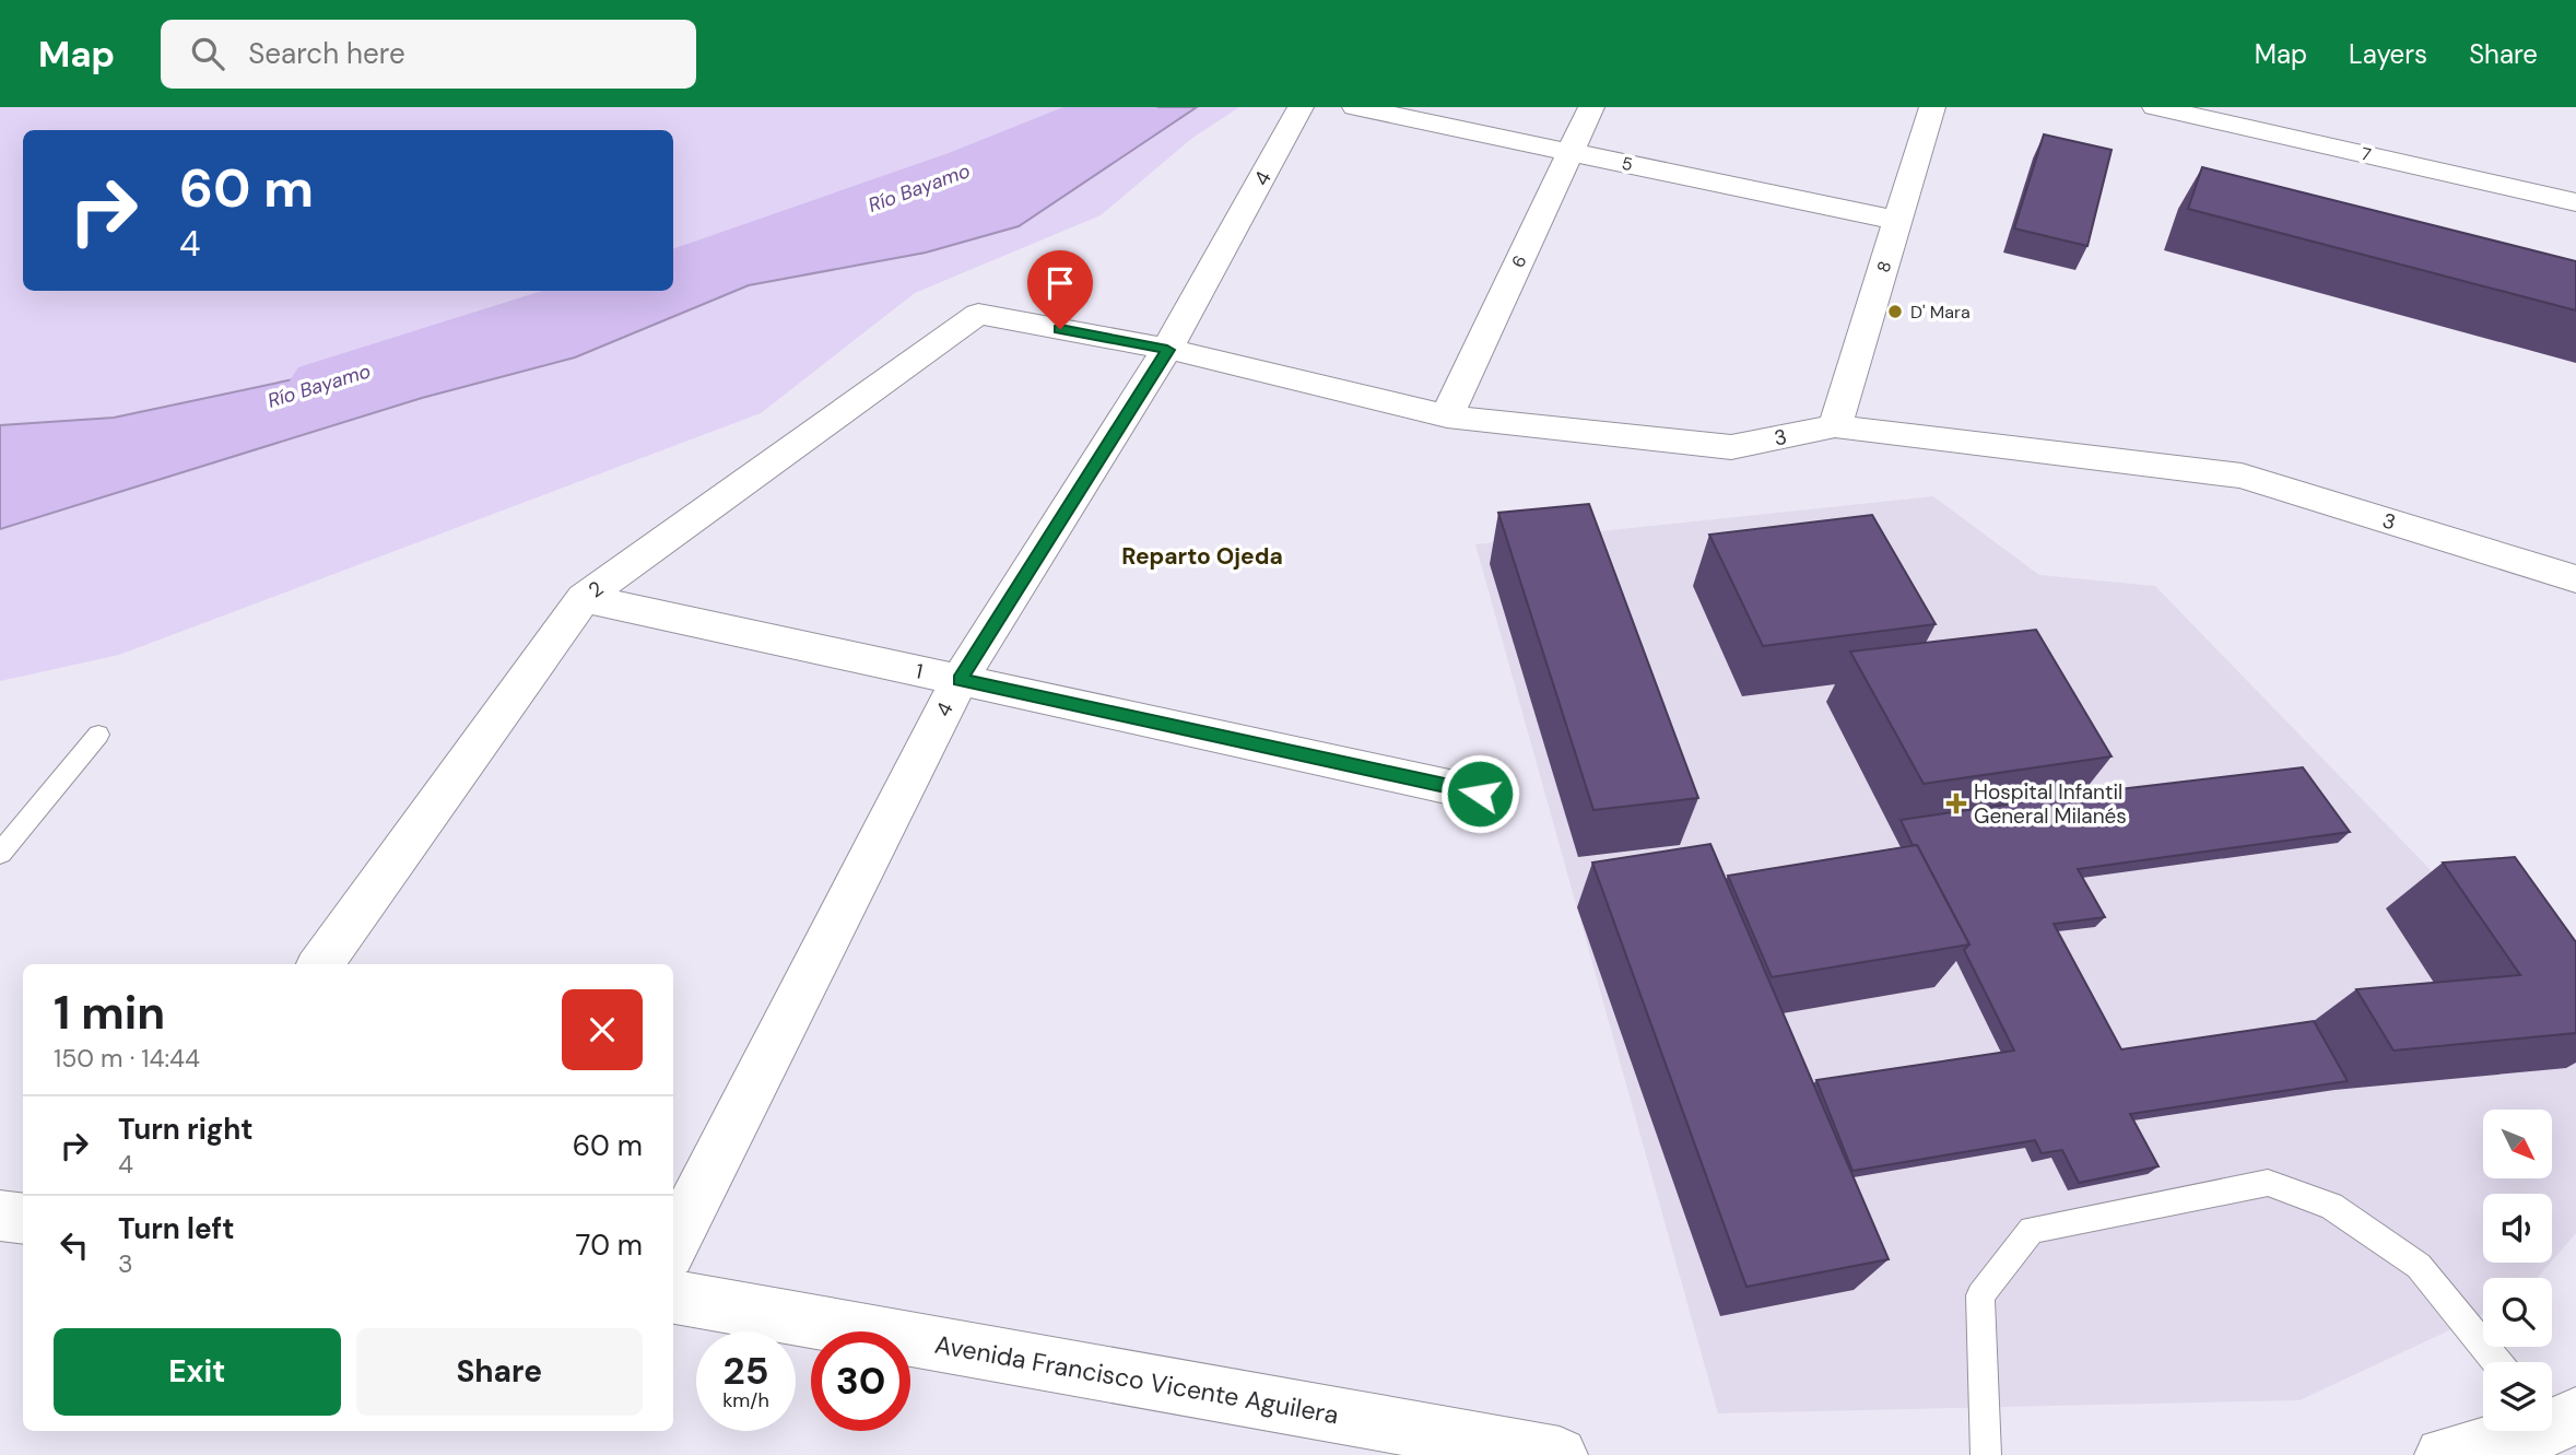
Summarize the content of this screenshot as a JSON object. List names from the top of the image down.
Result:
{
  "streets": {
    "street": [
      "7",
      "5",
      "4",
      "6",
      "8",
      "3",
      "2",
      "1",
      "Avenida Francisco Vicente Aguilera"
    ]
  },
  "crossings": [
    ["5", "6"],
    ["5", "8"],
    ["4", "3"],
    ["4", "1"],
    ["6", "3"],
    ["8", "3"],
    ["3", "2"],
    ["2", "1"]
  ],
  "districts": ["Reparto Ojeda"],
  "water": ["Río Bayamo"],
  "places": {
    "other": ["D' Mara"],
    "health": ["Hospital Infantil General Milanés"]
  },
  "north": "bottom right",
  "page": {
    "header": "Map",
    "search": "Search here",
    "nav": ["Map", "Layers", "Share"],
    "turn": ["60 m", "4"],
    "heading": ["1 min", "150 m · 14:44"],
    "list": [
      {
        "name": "Turn right",
        "note": "4",
        "value": "60 m"
      },
      {
        "name": "Turn left",
        "note": "3",
        "value": "70 m"
      }
    ],
    "buttons": ["Exit", "Share"],
    "speed": "25 km/h",
    "limit": "30"
  }
}
